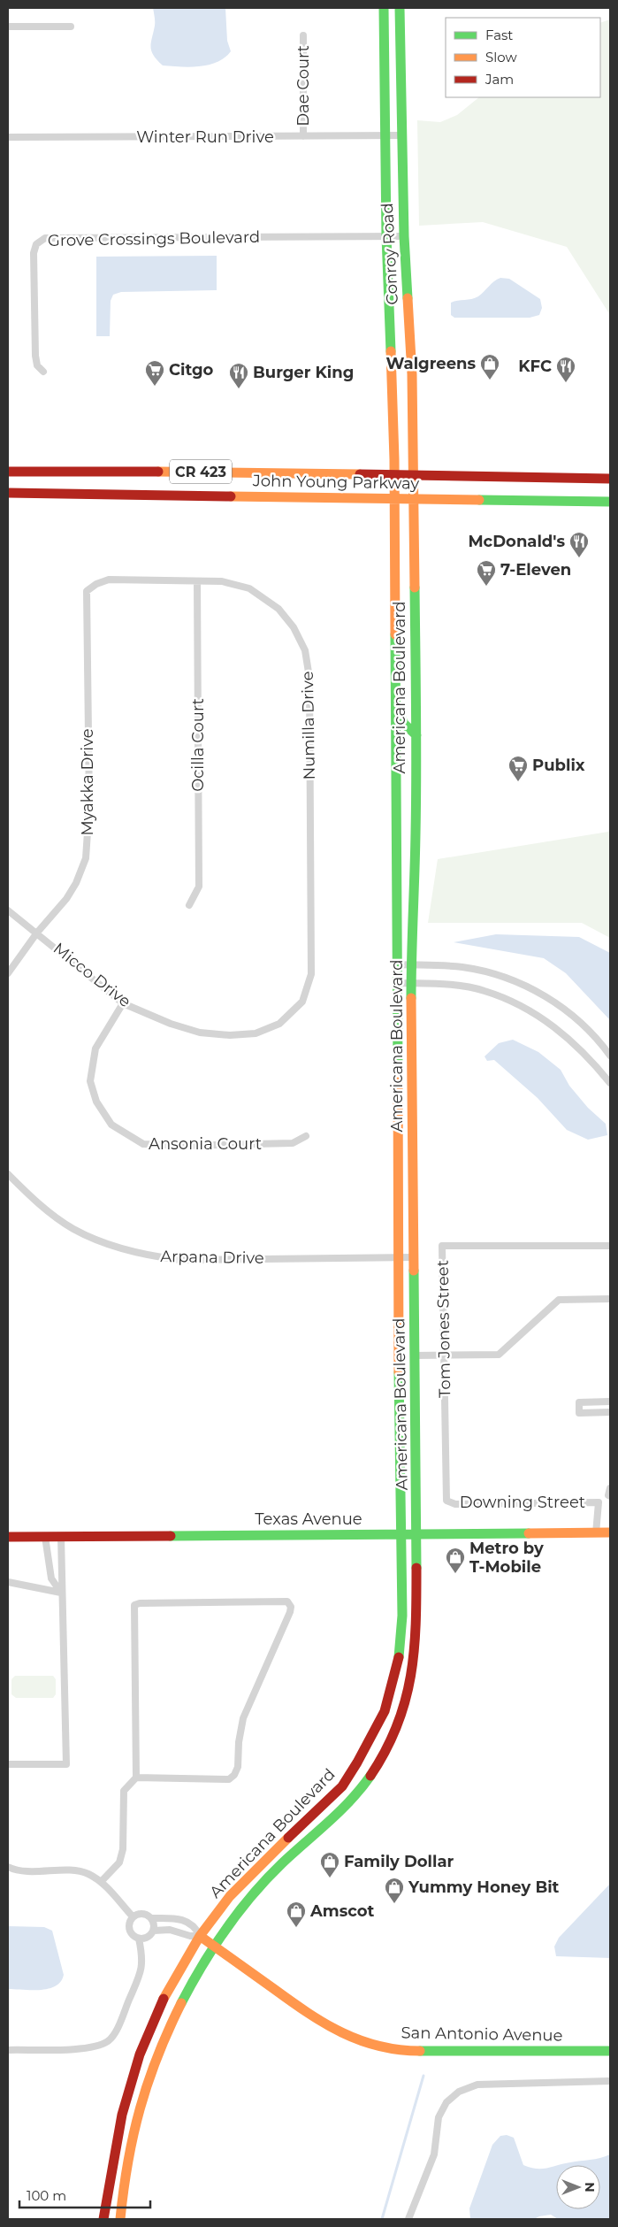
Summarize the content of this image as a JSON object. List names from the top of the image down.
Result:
{
  "streets": {
    "main road": [
      "Conroy Road",
      "CR 423",
      "John Young Parkway",
      "Americana Boulevard",
      "Texas Avenue",
      "San Antonio Avenue"
    ],
    "street": [
      "Dae Court",
      "Winter Run Drive",
      "Grove Crossings Boulevard",
      "Numilla Drive",
      "Ocilla Court",
      "Myakka Drive",
      "Micco Drive",
      "Ansonia Court",
      "Arpana Drive",
      "Tom Jones Street",
      "Downing Street"
    ]
  },
  "crossings": [
    ["Dae Court", "Winter Run Drive"],
    ["Winter Run Drive", "Conroy Road"],
    ["Grove Crossings Boulevard", "Conroy Road"],
    ["Conroy Road", "John Young Parkway"],
    ["Conroy Road", "Americana Boulevard"],
    ["John Young Parkway", "Americana Boulevard"],
    ["Americana Boulevard", "Arpana Drive"],
    ["Americana Boulevard", "Texas Avenue"],
    ["Americana Boulevard", "San Antonio Avenue"],
    ["Numilla Drive", "Ocilla Court"],
    ["Numilla Drive", "Myakka Drive"],
    ["Numilla Drive", "Micco Drive"],
    ["Myakka Drive", "Micco Drive"],
    ["Micco Drive", "Ansonia Court"],
    ["Tom Jones Street", "Downing Street"],
    ["Downing Street", "Texas Avenue"]
  ],
  "places": {
    "shop": [
      "Walgreens",
      "Metro by T-Mobile",
      "Family Dollar",
      "Yummy Honey Bit",
      "Amscot"
    ],
    "restaurant": ["KFC", "Burger King", "McDonald's"],
    "supermarket": ["Citgo", "7-Eleven", "Publix"]
  },
  "legend": ["Fast", "Slow", "Jam"],
  "scale_bar": "100 m",
  "north": "right"
}
